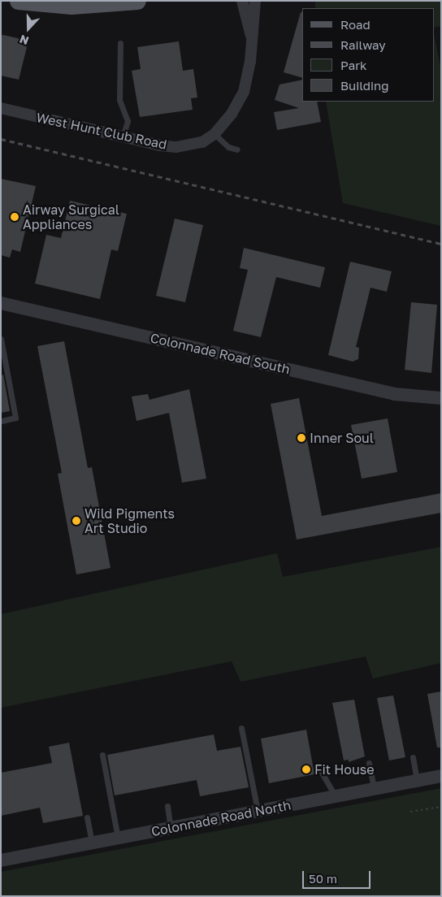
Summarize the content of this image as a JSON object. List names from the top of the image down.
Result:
{
  "streets": {
    "street": ["West Hunt Club Road", "Colonnade Road South", "Colonnade Road North"]
  },
  "places": [
    "Airway Surgical Appliances",
    "Inner Soul",
    "Wild Pigments Art Studio",
    "Fit House"
  ],
  "legend": [
    "Road",
    "Railway",
    "Park",
    "Building"
  ],
  "scale_bar": "50 m",
  "north": "bottom"
}
